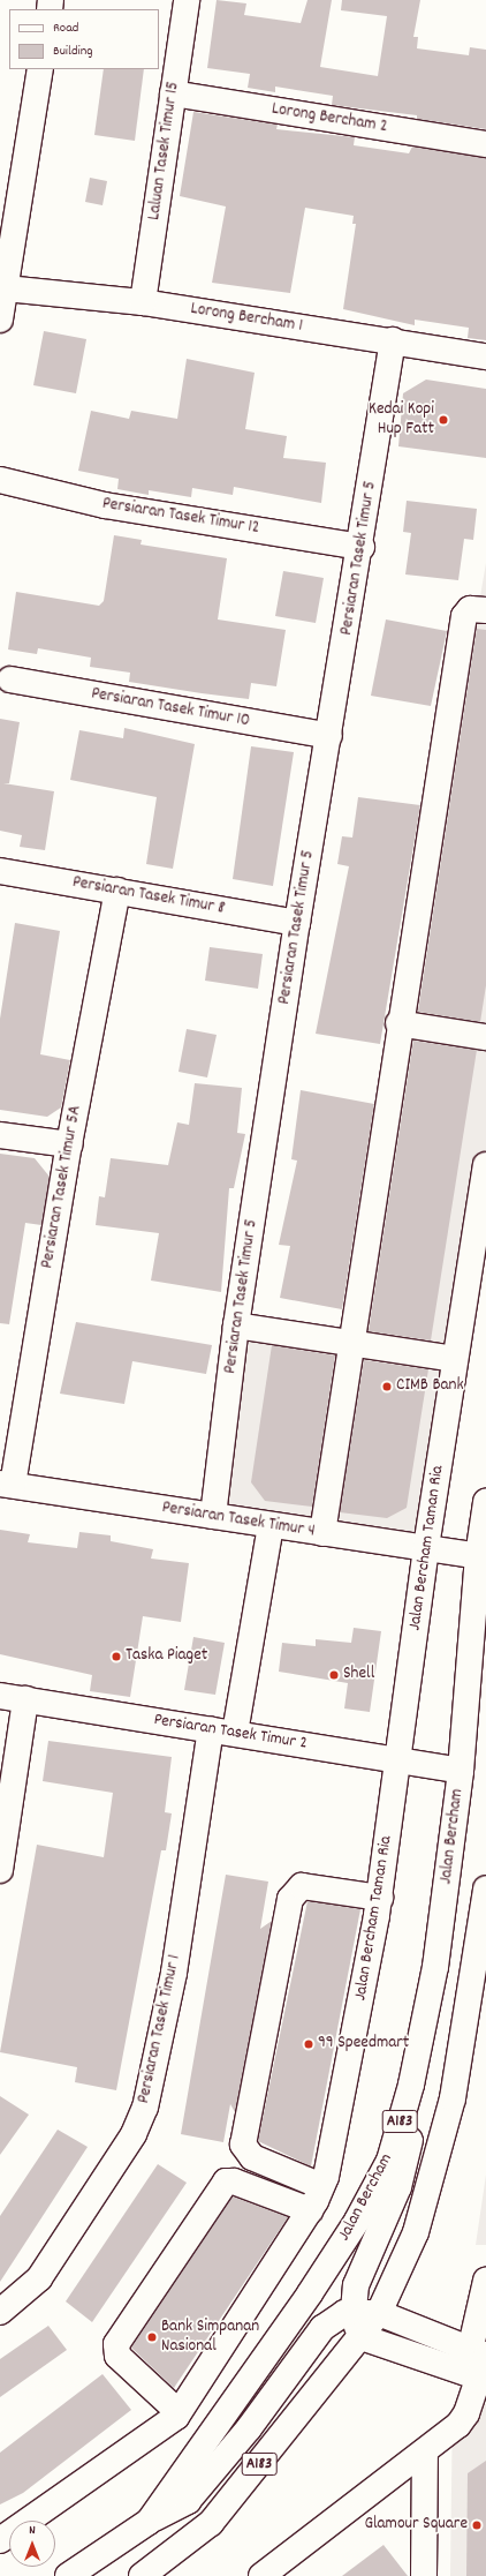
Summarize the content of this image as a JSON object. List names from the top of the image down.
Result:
{
  "streets": {
    "street": [
      "Lorong Bercham 2",
      "Laluan Tasek Timur 15",
      "Lorong Bercham 1",
      "Persiaran Tasek Timur 12",
      "Persiaran Tasek Timur 5",
      "Persiaran Tasek Timur 10",
      "Persiaran Tasek Timur 8",
      "Persiaran Tasek Timur 5A",
      "Persiaran Tasek Timur 4",
      "Jalan Bercham Taman Ria",
      "Persiaran Tasek Timur 2",
      "Jalan Bercham",
      "Persiaran Tasek Timur 1",
      "A183"
    ]
  },
  "crossings": [
    ["Lorong Bercham 2", "Laluan Tasek Timur 15"],
    ["Laluan Tasek Timur 15", "Lorong Bercham 1"],
    ["Lorong Bercham 1", "Persiaran Tasek Timur 5"],
    ["Persiaran Tasek Timur 12", "Persiaran Tasek Timur 5"],
    ["Persiaran Tasek Timur 5", "Persiaran Tasek Timur 10"],
    ["Persiaran Tasek Timur 5", "Persiaran Tasek Timur 8"],
    ["Persiaran Tasek Timur 5", "Persiaran Tasek Timur 4"],
    ["Persiaran Tasek Timur 8", "Persiaran Tasek Timur 5A"],
    ["Persiaran Tasek Timur 5A", "Persiaran Tasek Timur 4"],
    ["Persiaran Tasek Timur 4", "Jalan Bercham Taman Ria"],
    ["Persiaran Tasek Timur 4", "Jalan Bercham"],
    ["Persiaran Tasek Timur 4", "Persiaran Tasek Timur 1"],
    ["Jalan Bercham Taman Ria", "Persiaran Tasek Timur 2"],
    ["Persiaran Tasek Timur 2", "Jalan Bercham"],
    ["Persiaran Tasek Timur 2", "Persiaran Tasek Timur 1"]
  ],
  "places": [
    "Kedai Kopi Hup Fatt",
    "CIMB Bank",
    "Taska Piaget",
    "Shell",
    "99 Speedmart",
    "Bank Simpanan Nasional",
    "Glamour Square"
  ],
  "legend": ["Road", "Building"],
  "north": "top"
}
